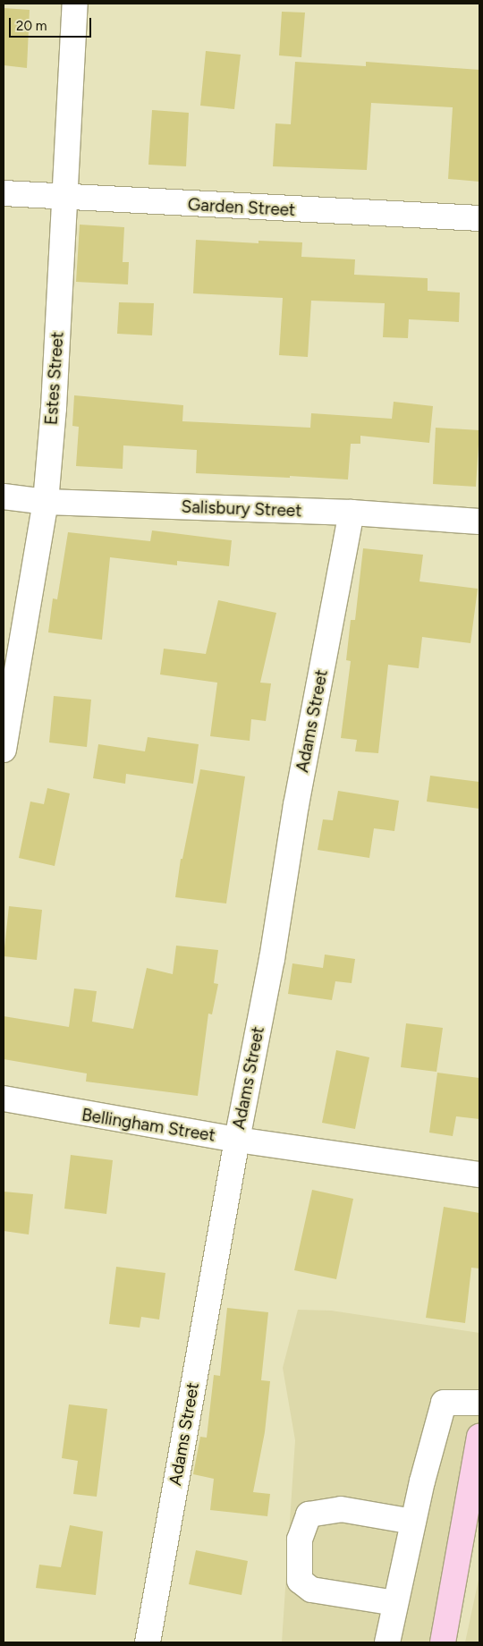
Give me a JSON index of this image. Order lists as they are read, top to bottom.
{
  "streets": {
    "street": [
      "Garden Street",
      "Estes Street",
      "Salisbury Street",
      "Adams Street",
      "Bellingham Street"
    ]
  },
  "crossings": [
    ["Garden Street", "Estes Street"],
    ["Estes Street", "Salisbury Street"],
    ["Salisbury Street", "Adams Street"],
    ["Adams Street", "Bellingham Street"]
  ],
  "scale_bar": "20 m"
}
